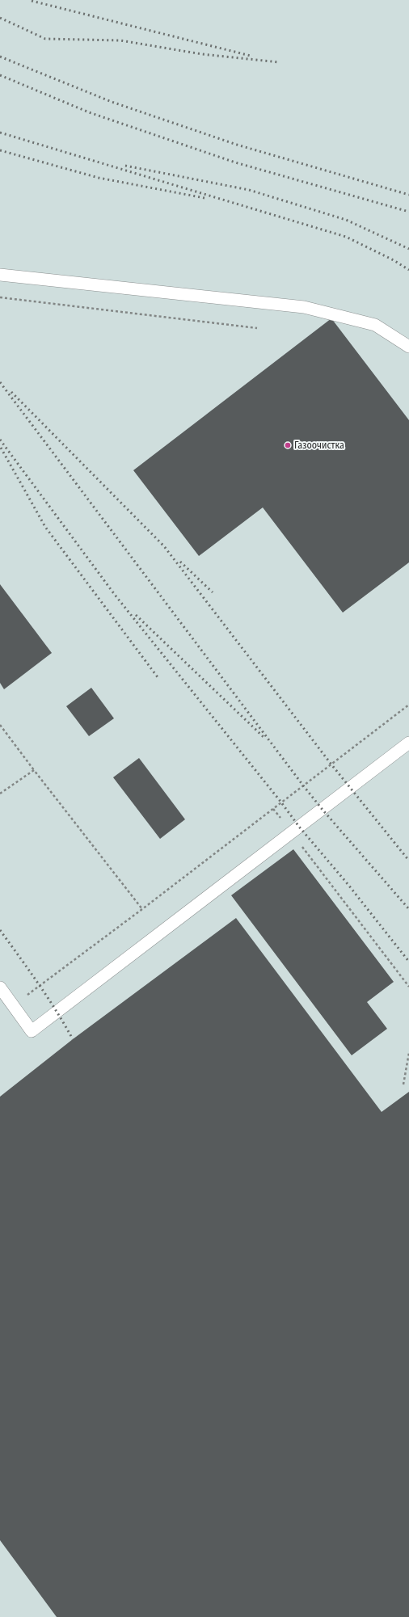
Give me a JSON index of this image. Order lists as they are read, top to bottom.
{
  "places": ["Газоочистка"]
}
